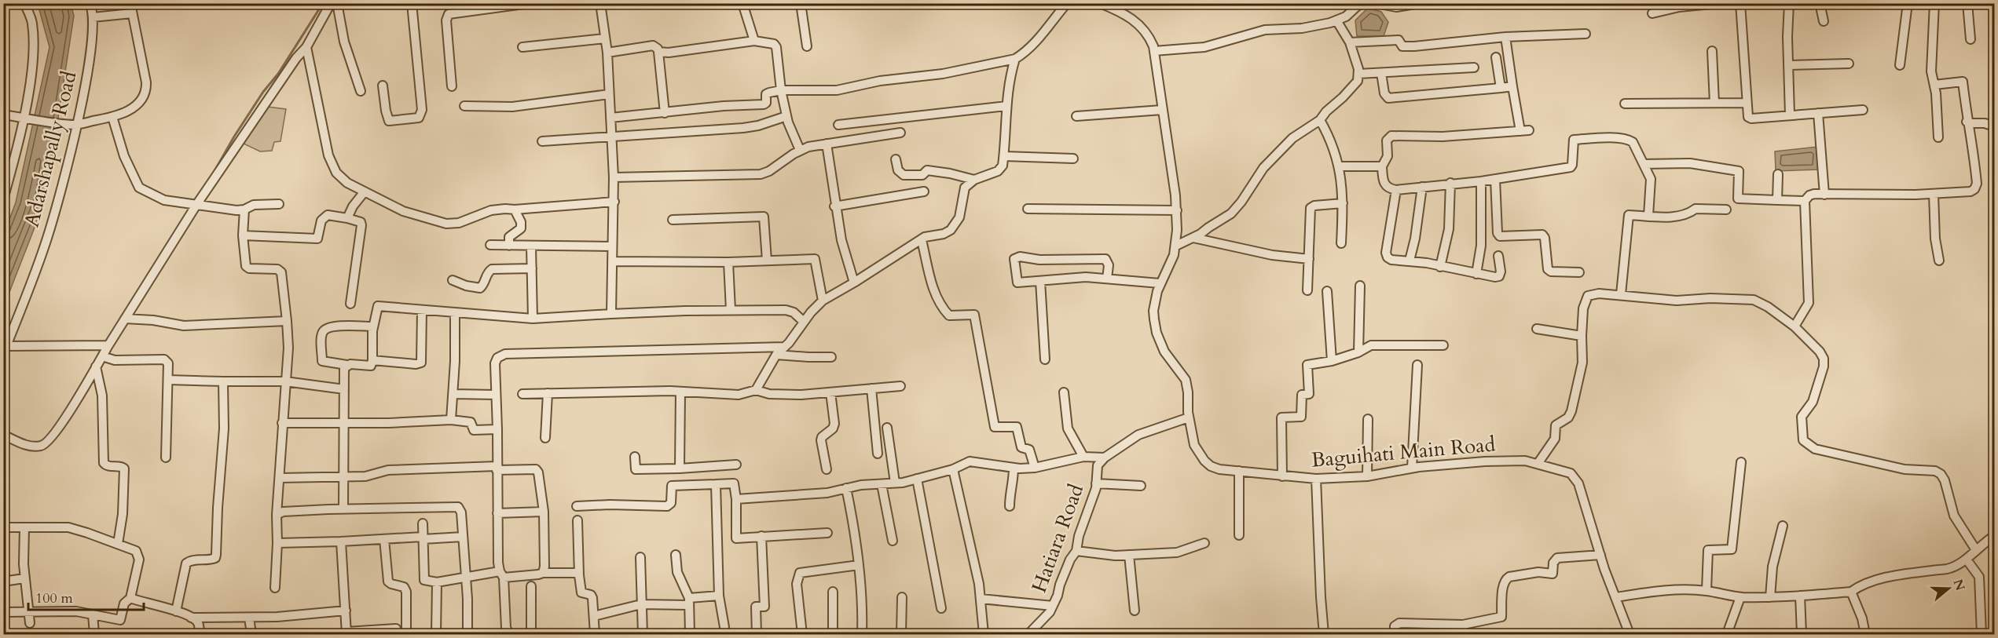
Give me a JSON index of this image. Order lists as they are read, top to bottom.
{
  "streets": {
    "street": ["Adarshapally Road", "Baguihati Main Road", "Hatiara Road"]
  },
  "scale_bar": "100 m",
  "north": "right"
}
